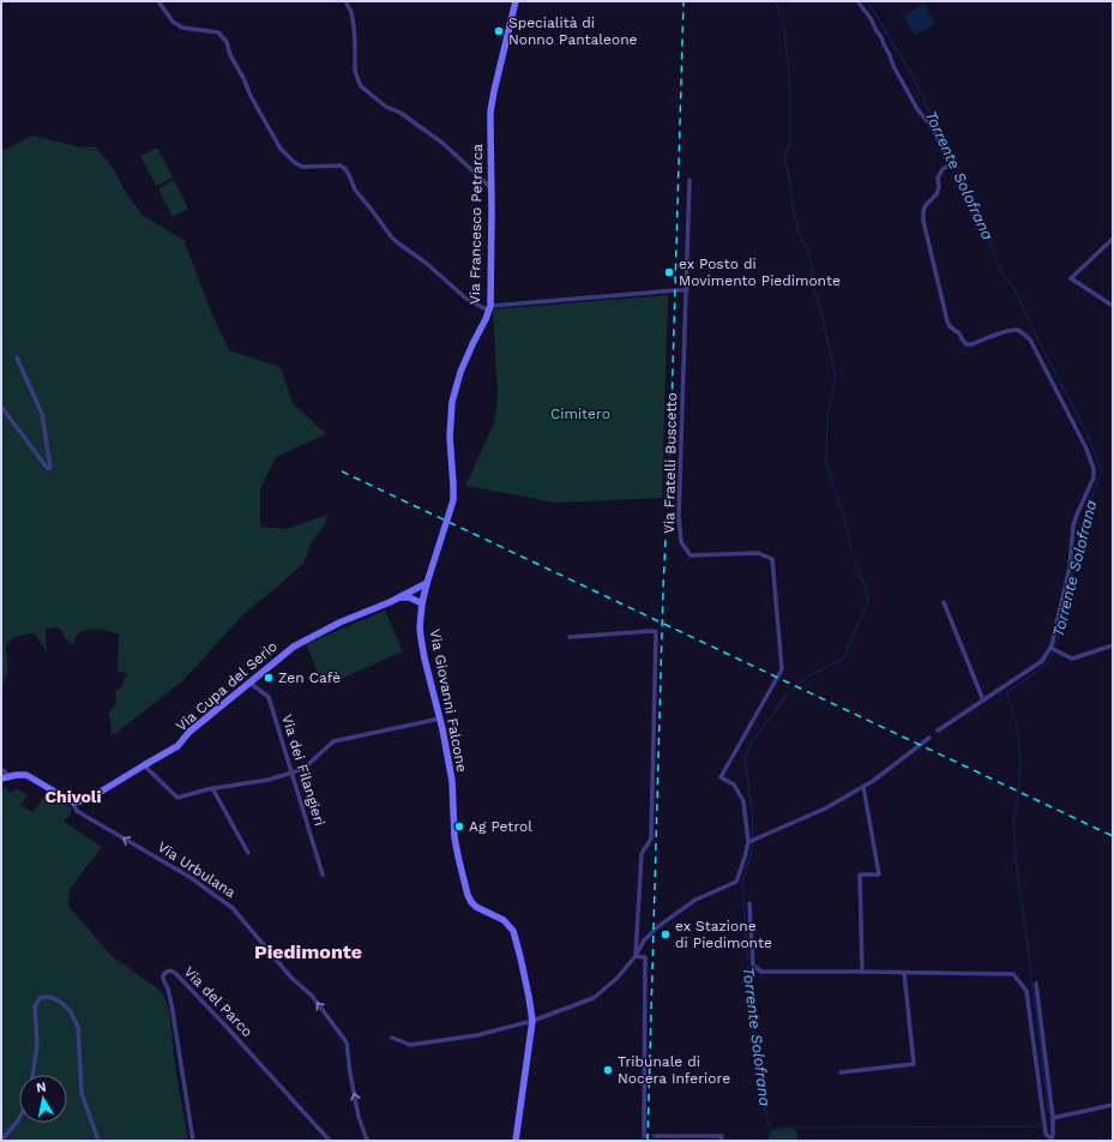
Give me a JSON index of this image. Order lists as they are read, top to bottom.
{
  "streets": {
    "main road": ["Via Francesco Petrarca", "Via Cupa del Serio", "Via Giovanni Falcone"],
    "street": [
      "Via Fratelli Buscetto",
      "Via dei Filangieri",
      "Via Urbulana",
      "Via del Parco"
    ]
  },
  "crossings": [
    ["Via Francesco Petrarca", "Via Cupa del Serio"],
    ["Via Francesco Petrarca", "Via Giovanni Falcone"],
    ["Via Fratelli Buscetto", "Via Giovanni Falcone"],
    ["Via Cupa del Serio", "Via Giovanni Falcone"],
    ["Via Cupa del Serio", "Via dei Filangieri"],
    ["Via Cupa del Serio", "Via Urbulana"]
  ],
  "one_way": ["Via Urbulana"],
  "districts": ["Chivoli", "Piedimonte"],
  "water": ["Torrente Solofrana"],
  "parks": ["Cimitero"],
  "places": [
    "Specialità di Nonno Pantaleone",
    "ex Posto di Movimento Piedimonte",
    "Zen Cafè",
    "Ag Petrol",
    "ex Stazione di Piedimonte",
    "Tribunale di Nocera Inferiore"
  ],
  "north": "top"
}
